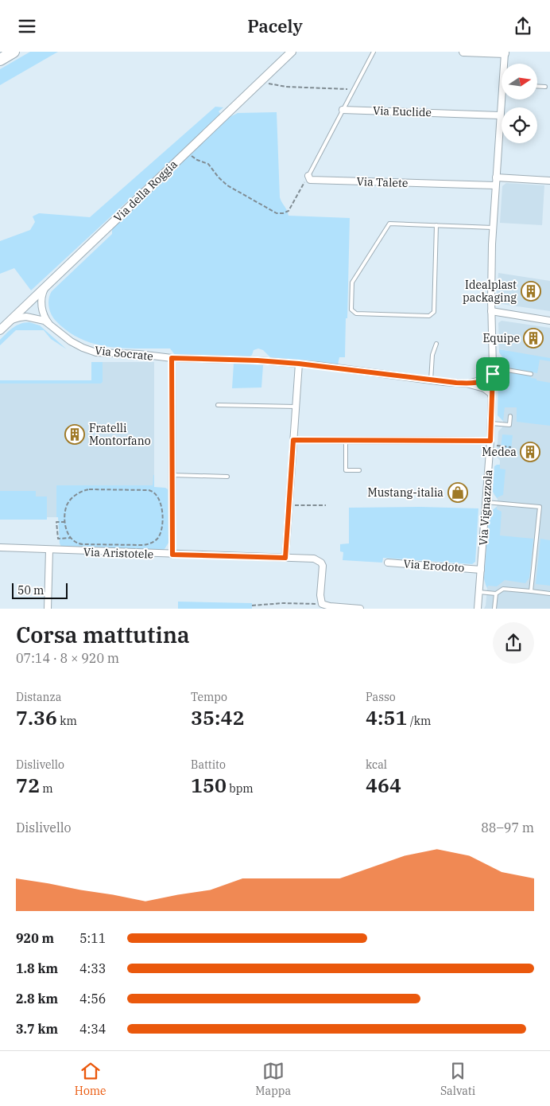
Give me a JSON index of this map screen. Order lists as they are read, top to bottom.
{
  "streets": {
    "street": [
      "Via Euclide",
      "Via Talete",
      "Via della Roggia",
      "Via Socrate",
      "Via Vignazzola",
      "Via Aristotele",
      "Via Erodoto"
    ]
  },
  "crossings": [
    ["Via Euclide", "Via Vignazzola"],
    ["Via Talete", "Via Vignazzola"],
    ["Via della Roggia", "Via Socrate"],
    ["Via Socrate", "Via Vignazzola"],
    ["Via Vignazzola", "Via Erodoto"]
  ],
  "places": {
    "building": [
      "Idealplast packaging",
      "Equipe",
      "Fratelli Montorfano",
      "Medea"
    ],
    "shop": ["Mustang-italia"]
  },
  "scale_bar": "50 m",
  "north": "right",
  "page": {
    "header": "Pacely",
    "scale": "50 m",
    "heading": ["Corsa mattutina", "07:14 · 8 × 920 m"],
    "stats": [
      ["Distanza", "7.36 km"],
      ["Tempo", "35:42"],
      ["Passo", "4:51 /km"],
      ["Dislivello", "72 m"],
      ["Battito", "150 bpm"],
      ["kcal", "464"]
    ],
    "chart": ["Dislivello", "88–97 m"],
    "list": [
      {
        "name": "920 m",
        "note": "5:11"
      },
      {
        "name": "1.8 km",
        "note": "4:33"
      },
      {
        "name": "2.8 km",
        "note": "4:56"
      },
      {
        "name": "3.7 km",
        "note": "4:34"
      }
    ],
    "tabs": ["Home", "Mappa", "Salvati"]
  }
}
